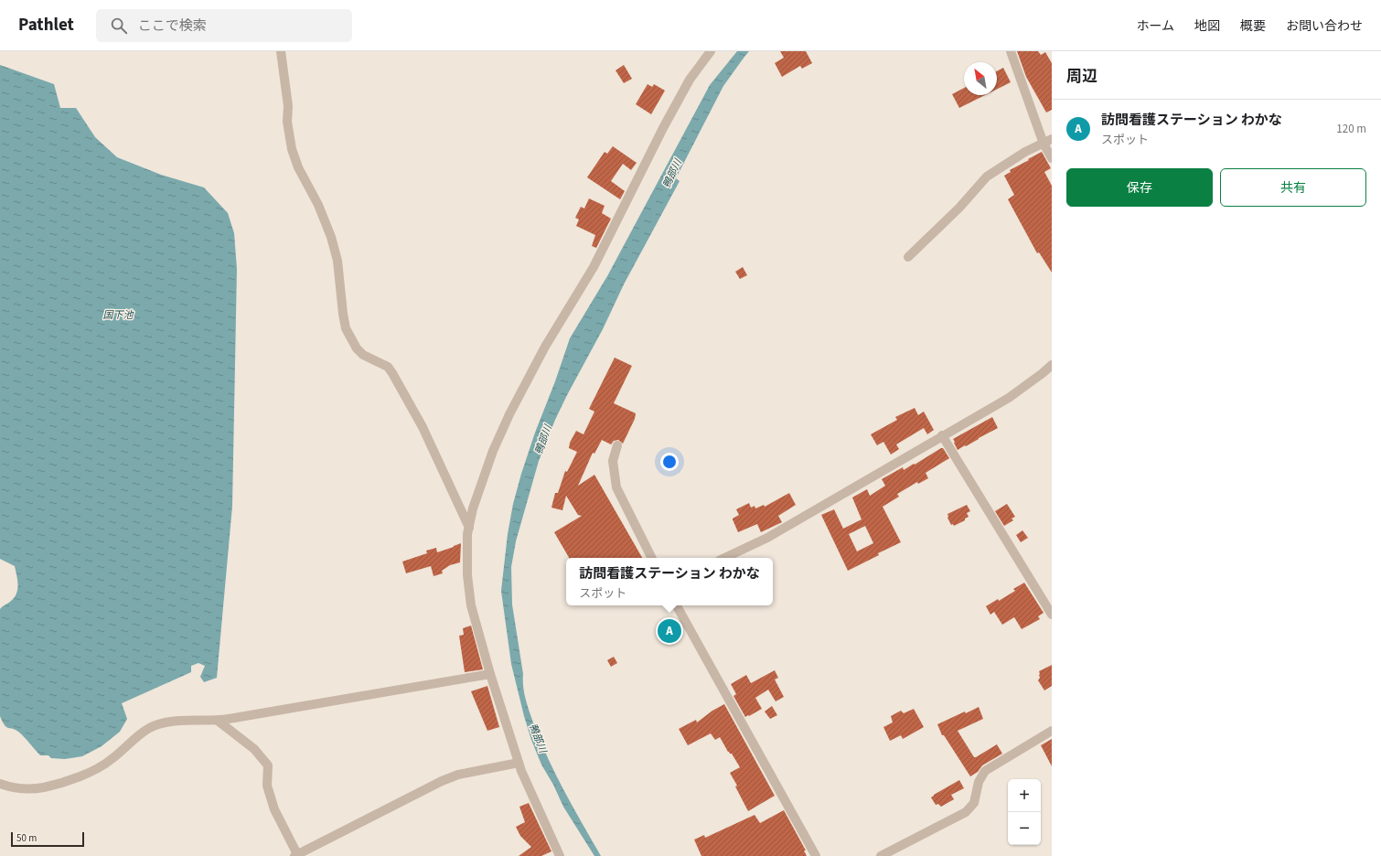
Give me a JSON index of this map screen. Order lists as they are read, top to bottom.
{
  "water": ["鴨部川", "国下池"],
  "scale_bar": "50 m",
  "north": "top left",
  "page": {
    "header": "Pathlet",
    "search": "ここで検索",
    "nav": [
      "ホーム",
      "地図",
      "概要",
      "お問い合わせ"
    ],
    "heading": "周辺",
    "list": [
      {
        "mark": "A",
        "name": "訪問看護ステーション わかな",
        "note": "スポット",
        "value": "120 m"
      }
    ],
    "buttons": ["保存", "共有"],
    "popup": ["訪問看護ステーション わかな", "スポット"],
    "pins": "A",
    "map_buttons": ["+", "−"],
    "scale": "50 m"
  }
}
